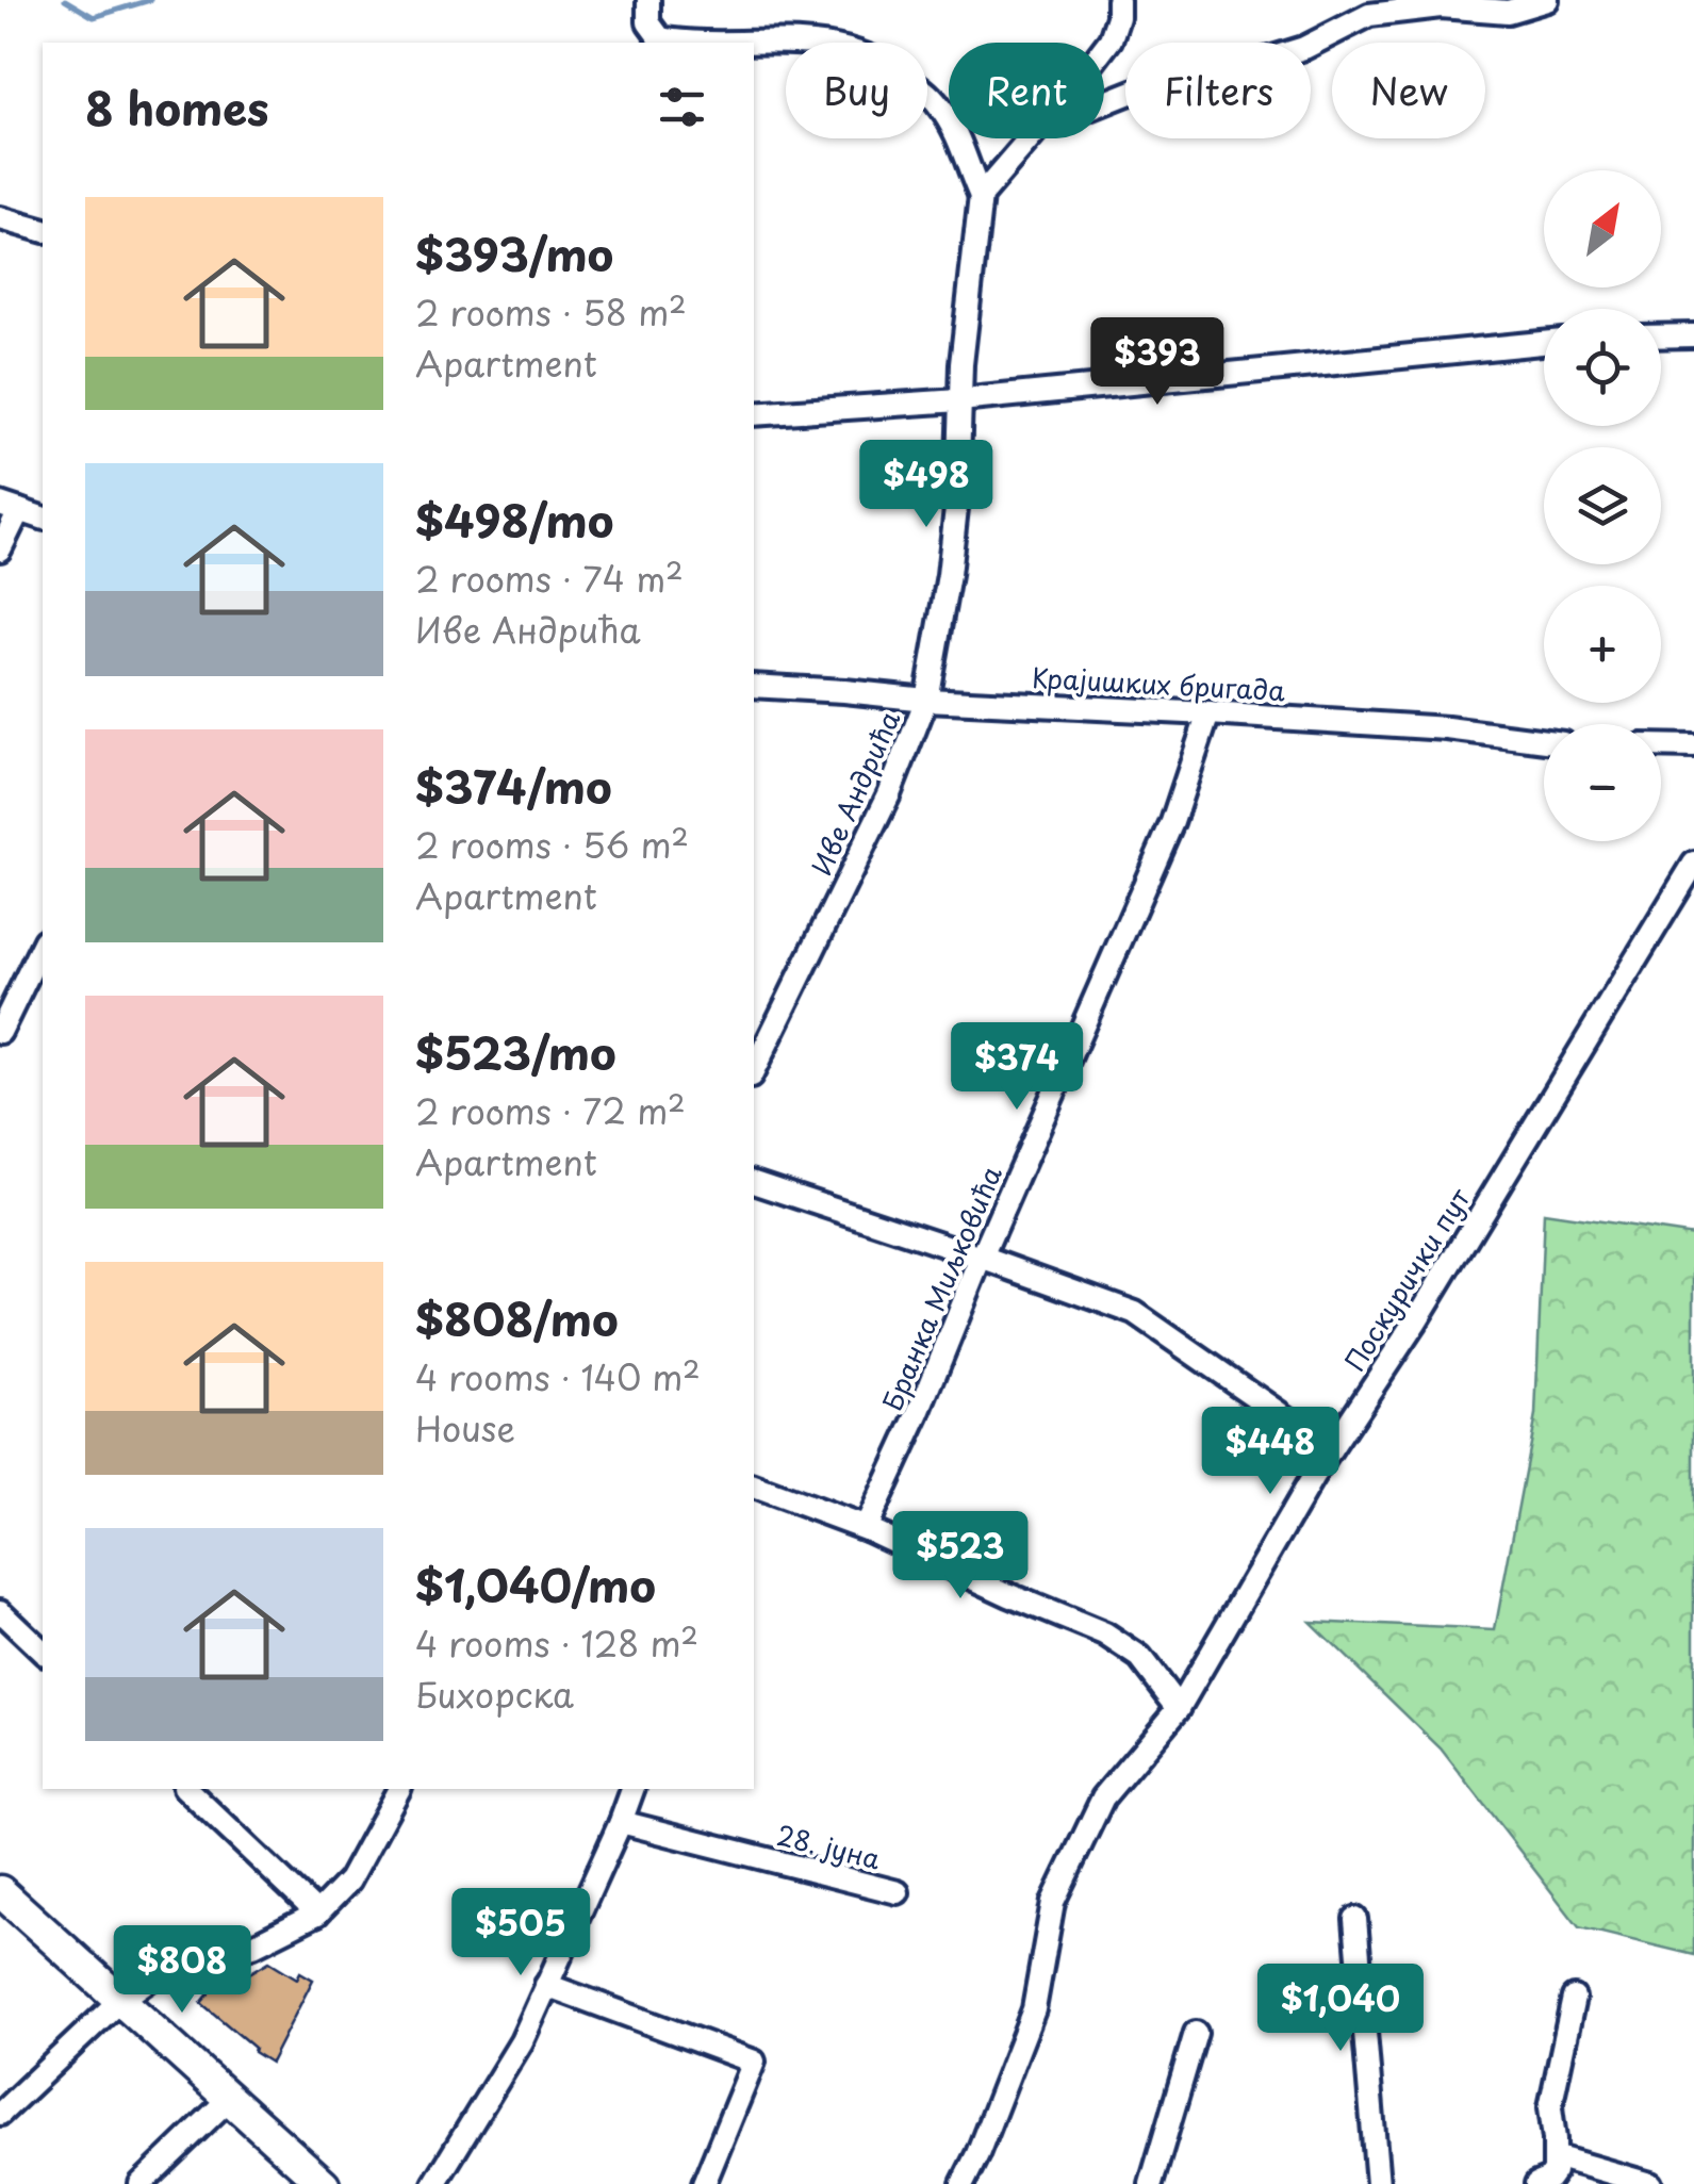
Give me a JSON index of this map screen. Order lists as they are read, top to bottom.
{
  "streets": {
    "street": [
      "Крајишких бригада",
      "Иве Андрића",
      "Поскурички пут",
      "Бранка Миљковића",
      "28. јуна"
    ]
  },
  "crossings": [
    ["Крајишких бригада", "Иве Андрића"],
    ["Крајишких бригада", "Бранка Миљковића"]
  ],
  "north": "top right",
  "page": {
    "chip": [
      "Buy",
      "Rent",
      "Filters",
      "New"
    ],
    "heading": "8 homes",
    "map_buttons": ["+", "−"],
    "list": [
      {
        "name": "$393/mo",
        "note": "2 rooms · 58 m² · Apartment"
      },
      {
        "name": "$498/mo",
        "note": "2 rooms · 74 m² · Иве Андрића"
      },
      {
        "name": "$374/mo",
        "note": "2 rooms · 56 m² · Apartment"
      },
      {
        "name": "$523/mo",
        "note": "2 rooms · 72 m² · Apartment"
      },
      {
        "name": "$808/mo",
        "note": "4 rooms · 140 m² · House"
      },
      {
        "name": "$1,040/mo",
        "note": "4 rooms · 128 m² · Бихорска"
      }
    ],
    "price": [
      "$393",
      "$498",
      "$374",
      "$448",
      "$523",
      "$505",
      "$808",
      "$1,040"
    ]
  }
}
